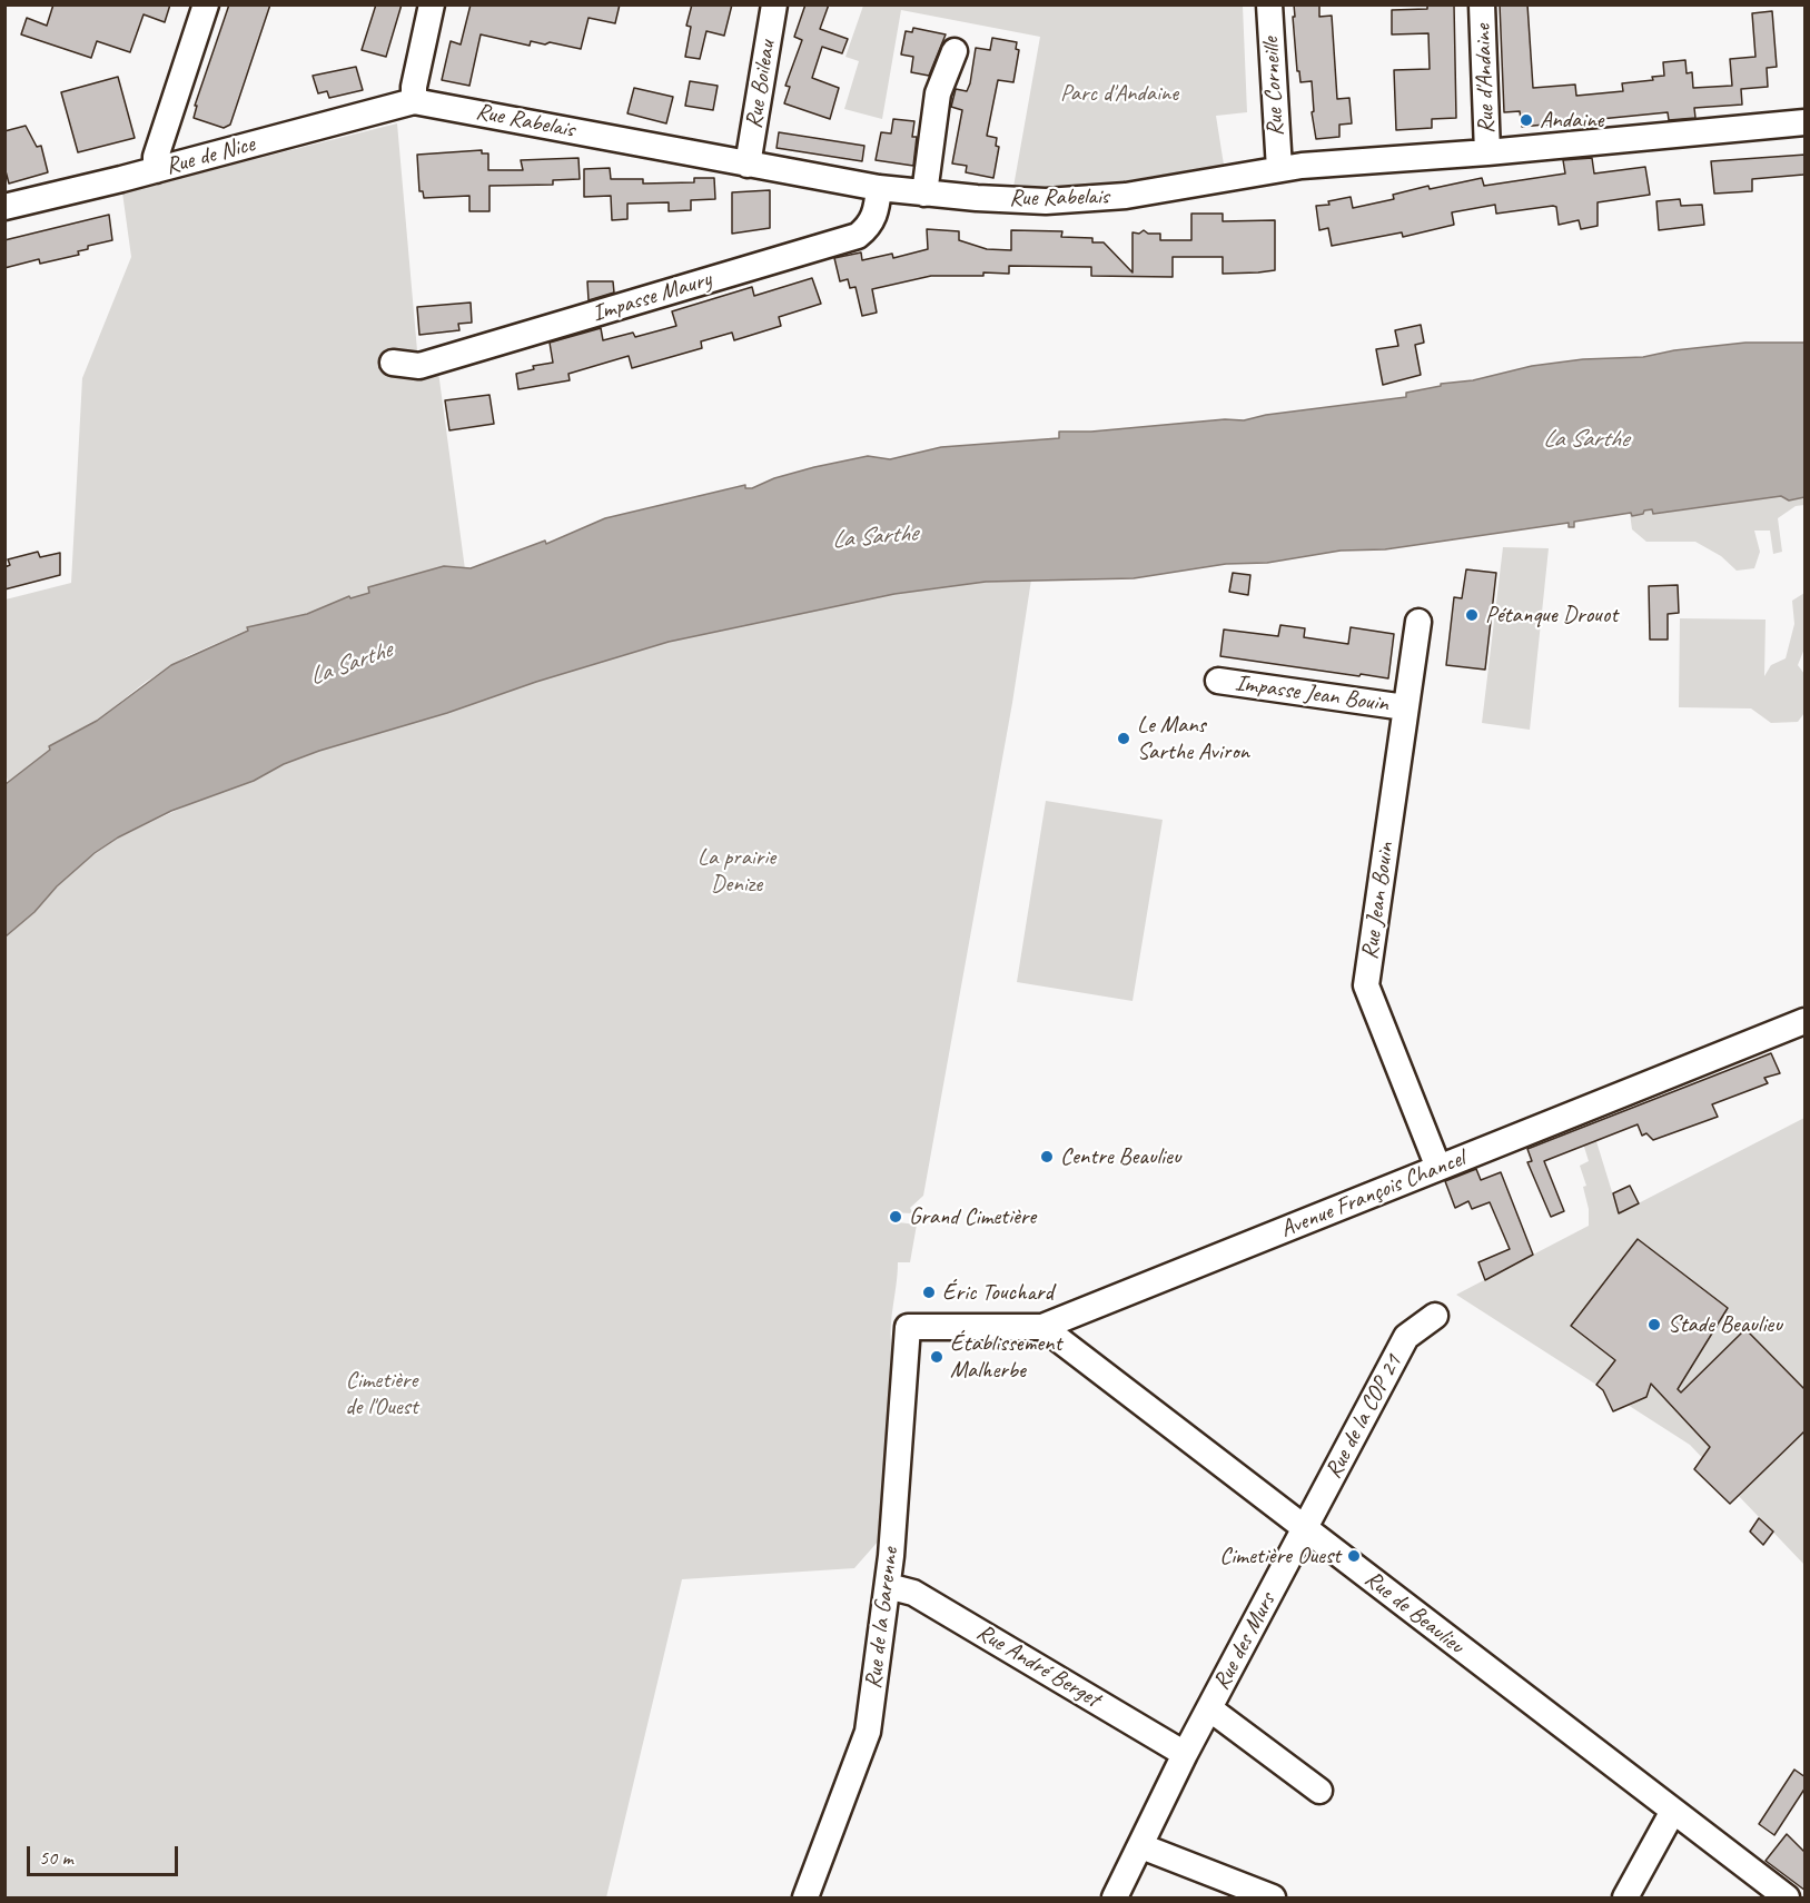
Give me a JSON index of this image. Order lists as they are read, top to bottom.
{
  "streets": {
    "street": [
      "Rue d'Andaine",
      "Rue Boileau",
      "Rue Corneille",
      "Rue Rabelais",
      "Rue de Nice",
      "Impasse Maury",
      "Impasse Jean Bouin",
      "Rue Jean Bouin",
      "Avenue François Chancel",
      "Rue de la COP 21",
      "Rue de Beaulieu",
      "Rue de la Garenne",
      "Rue des Murs",
      "Rue André Berget"
    ]
  },
  "crossings": [
    ["Rue d'Andaine", "Rue Rabelais"],
    ["Rue Boileau", "Rue Rabelais"],
    ["Rue Corneille", "Rue Rabelais"],
    ["Rue Rabelais", "Rue de Nice"],
    ["Rue Rabelais", "Impasse Maury"],
    ["Impasse Jean Bouin", "Rue Jean Bouin"],
    ["Rue Jean Bouin", "Avenue François Chancel"],
    ["Avenue François Chancel", "Rue de Beaulieu"],
    ["Avenue François Chancel", "Rue de la Garenne"],
    ["Rue de la COP 21", "Rue de Beaulieu"],
    ["Rue de la COP 21", "Rue des Murs"],
    ["Rue de Beaulieu", "Rue des Murs"],
    ["Rue de la Garenne", "Rue André Berget"],
    ["Rue des Murs", "Rue André Berget"]
  ],
  "water": ["La Sarthe"],
  "parks": ["Parc d'Andaine", "La prairie Denize", "Cimetière de l'Ouest"],
  "places": [
    "Andaine",
    "Pétanque Drouot",
    "Le Mans Sarthe Aviron",
    "Centre Beaulieu",
    "Grand Cimetière",
    "Éric Touchard",
    "Stade Beaulieu",
    "Établissement Malherbe",
    "Cimetière Ouest"
  ],
  "scale_bar": "50 m"
}
